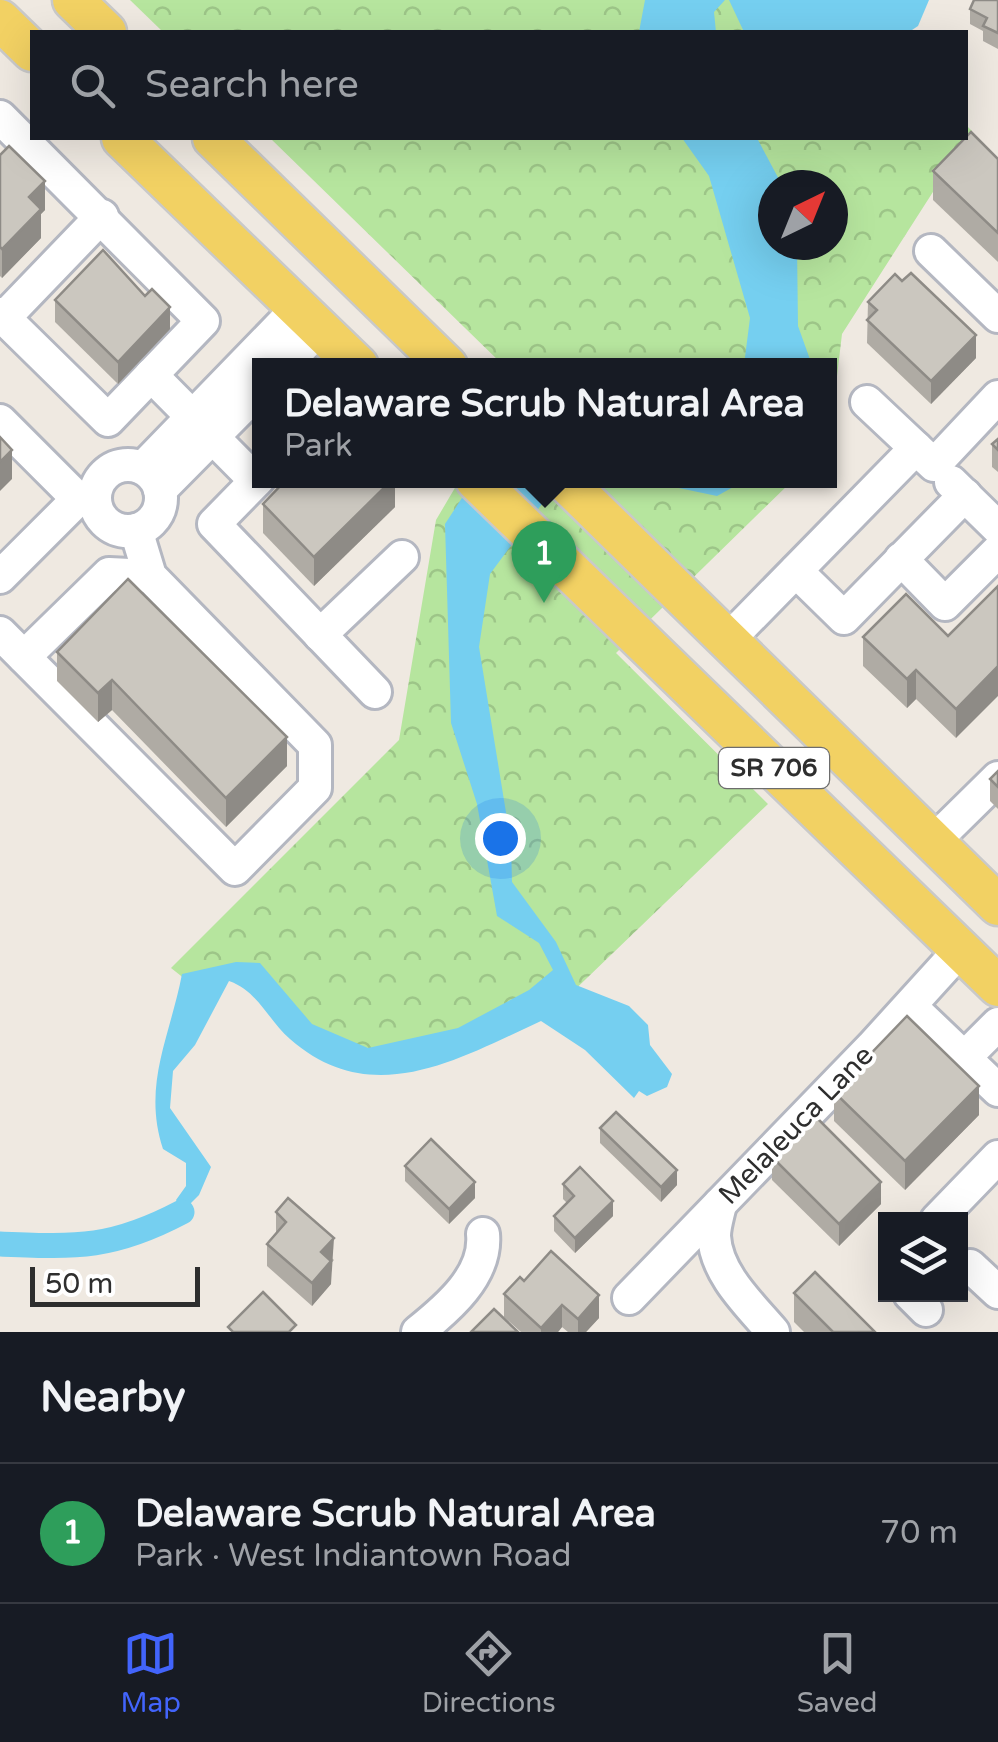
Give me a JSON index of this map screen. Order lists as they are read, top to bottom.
{
  "streets": {
    "main road": ["SR 706"],
    "street": ["Melaleuca Lane"]
  },
  "crossings": [
    ["SR 706", "Melaleuca Lane"]
  ],
  "scale_bar": "50 m",
  "north": "top right",
  "page": {
    "search": "Search here",
    "popup": ["Delaware Scrub Natural Area", "Park"],
    "pins": "1",
    "scale": "50 m",
    "heading": "Nearby",
    "list": [
      {
        "mark": "1",
        "name": "Delaware Scrub Natural Area",
        "note": "Park · West Indiantown Road",
        "value": "70 m"
      }
    ],
    "nav": ["Map", "Directions", "Saved"]
  }
}
